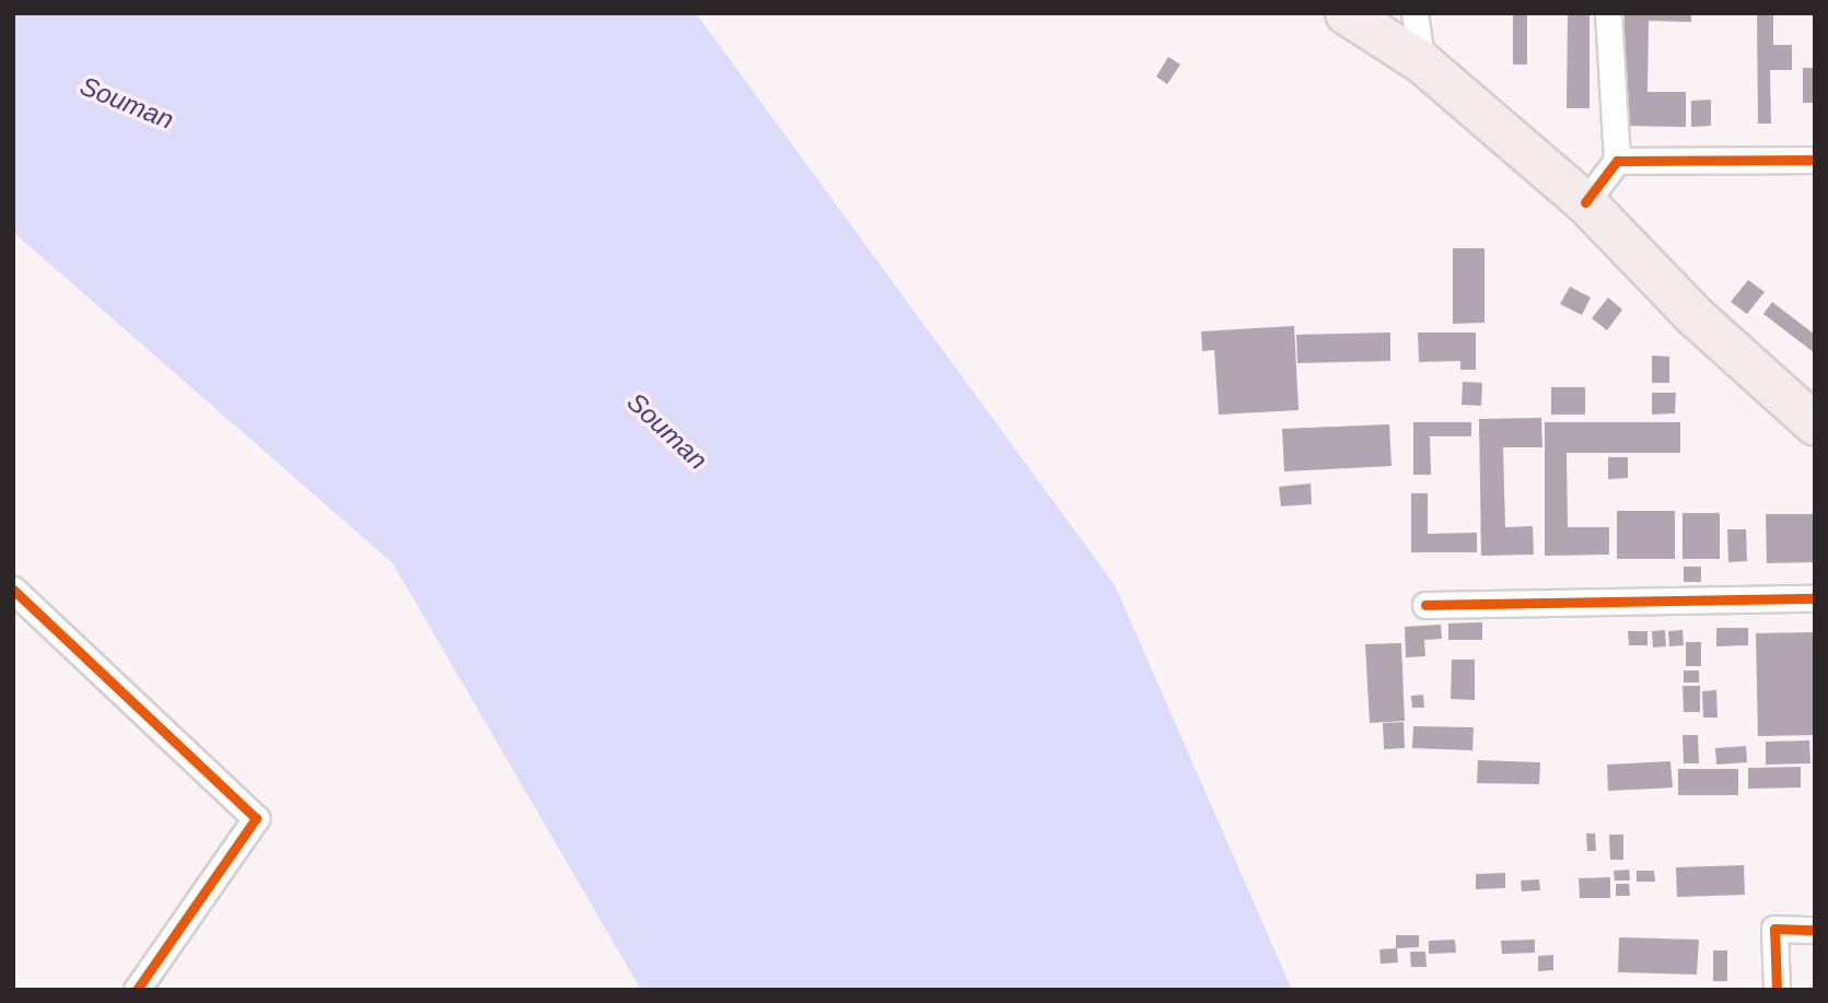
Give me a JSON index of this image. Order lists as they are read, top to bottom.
{
  "water": ["Souman"]
}
